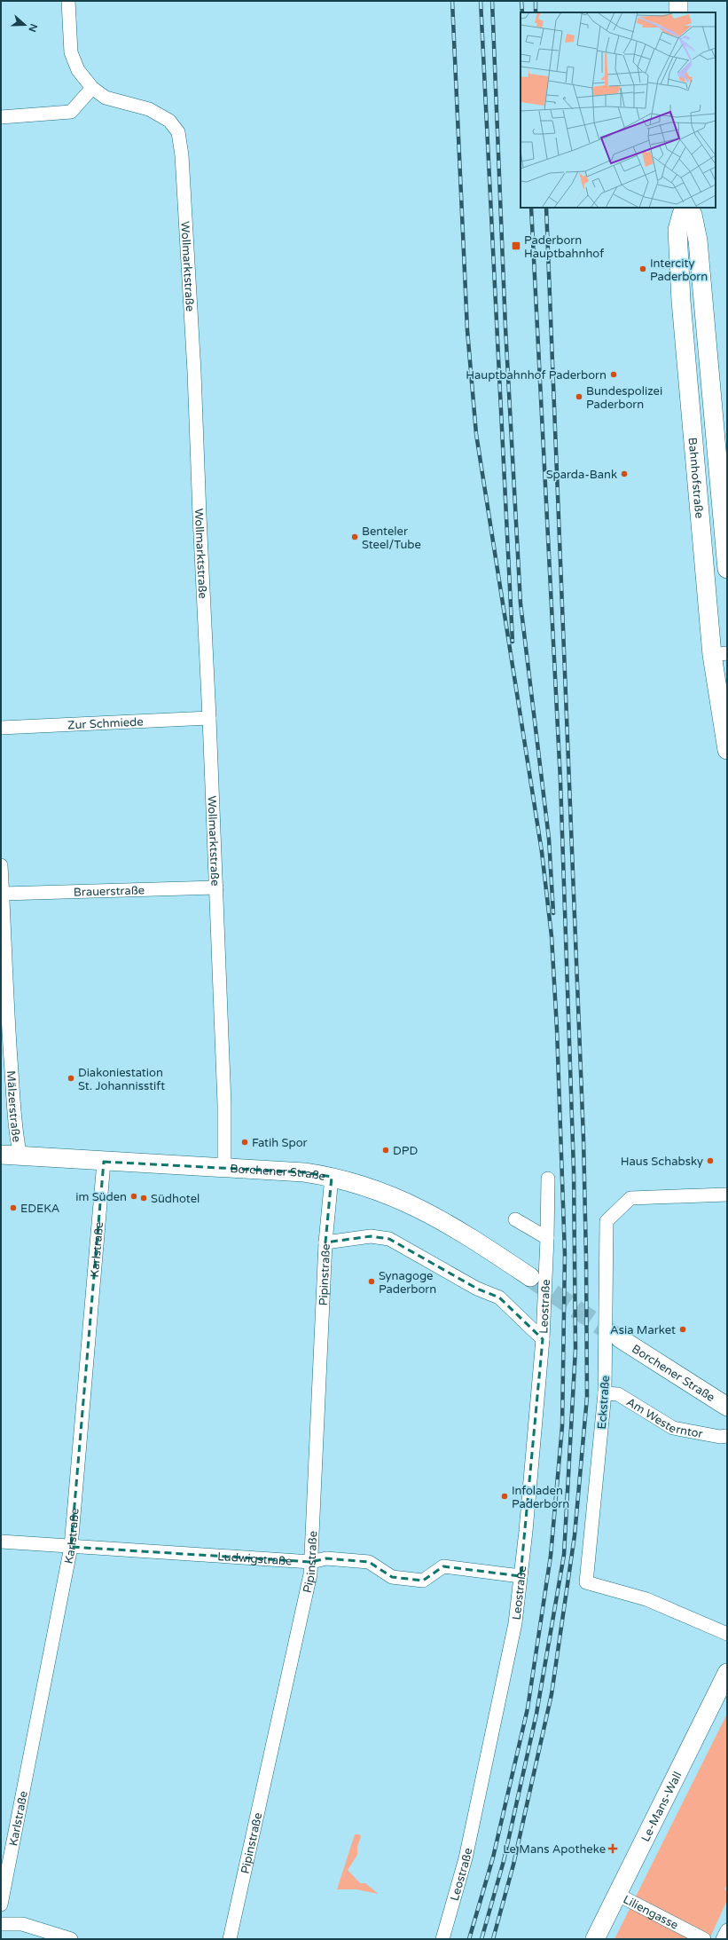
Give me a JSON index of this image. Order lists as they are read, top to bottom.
{
  "streets": {
    "main road": ["Bahnhofstraße", "Borchener Straße", "Le-Mans-Wall"],
    "street": [
      "Wollmarktstraße",
      "Zur Schmiede",
      "Brauerstraße",
      "Mälzerstraße",
      "Karlstraße",
      "Pipinstraße",
      "Leostraße",
      "Eckstraße",
      "Am Westerntor",
      "Ludwigstraße",
      "Liliengasse"
    ]
  },
  "crossings": [
    ["Wollmarktstraße", "Zur Schmiede"],
    ["Wollmarktstraße", "Brauerstraße"],
    ["Wollmarktstraße", "Borchener Straße"],
    ["Brauerstraße", "Mälzerstraße"],
    ["Mälzerstraße", "Borchener Straße"],
    ["Borchener Straße", "Karlstraße"],
    ["Borchener Straße", "Pipinstraße"],
    ["Karlstraße", "Ludwigstraße"],
    ["Pipinstraße", "Ludwigstraße"],
    ["Leostraße", "Ludwigstraße"],
    ["Eckstraße", "Am Westerntor"],
    ["Le-Mans-Wall", "Liliengasse"]
  ],
  "places": {
    "transit": ["Paderborn Hauptbahnhof"],
    "other": [
      "Intercity Paderborn",
      "Hauptbahnhof Paderborn",
      "Bundespolizei Paderborn",
      "Sparda-Bank",
      "Benteler Steel/Tube",
      "Diakoniestation St. Johannisstift",
      "Fatih Spor",
      "DPD",
      "Haus Schabsky",
      "im Süden",
      "Südhotel",
      "EDEKA",
      "Synagoge Paderborn",
      "Asia Market",
      "Infoladen Paderborn"
    ],
    "health": ["Le Mans Apotheke"]
  },
  "north": "right"
}
